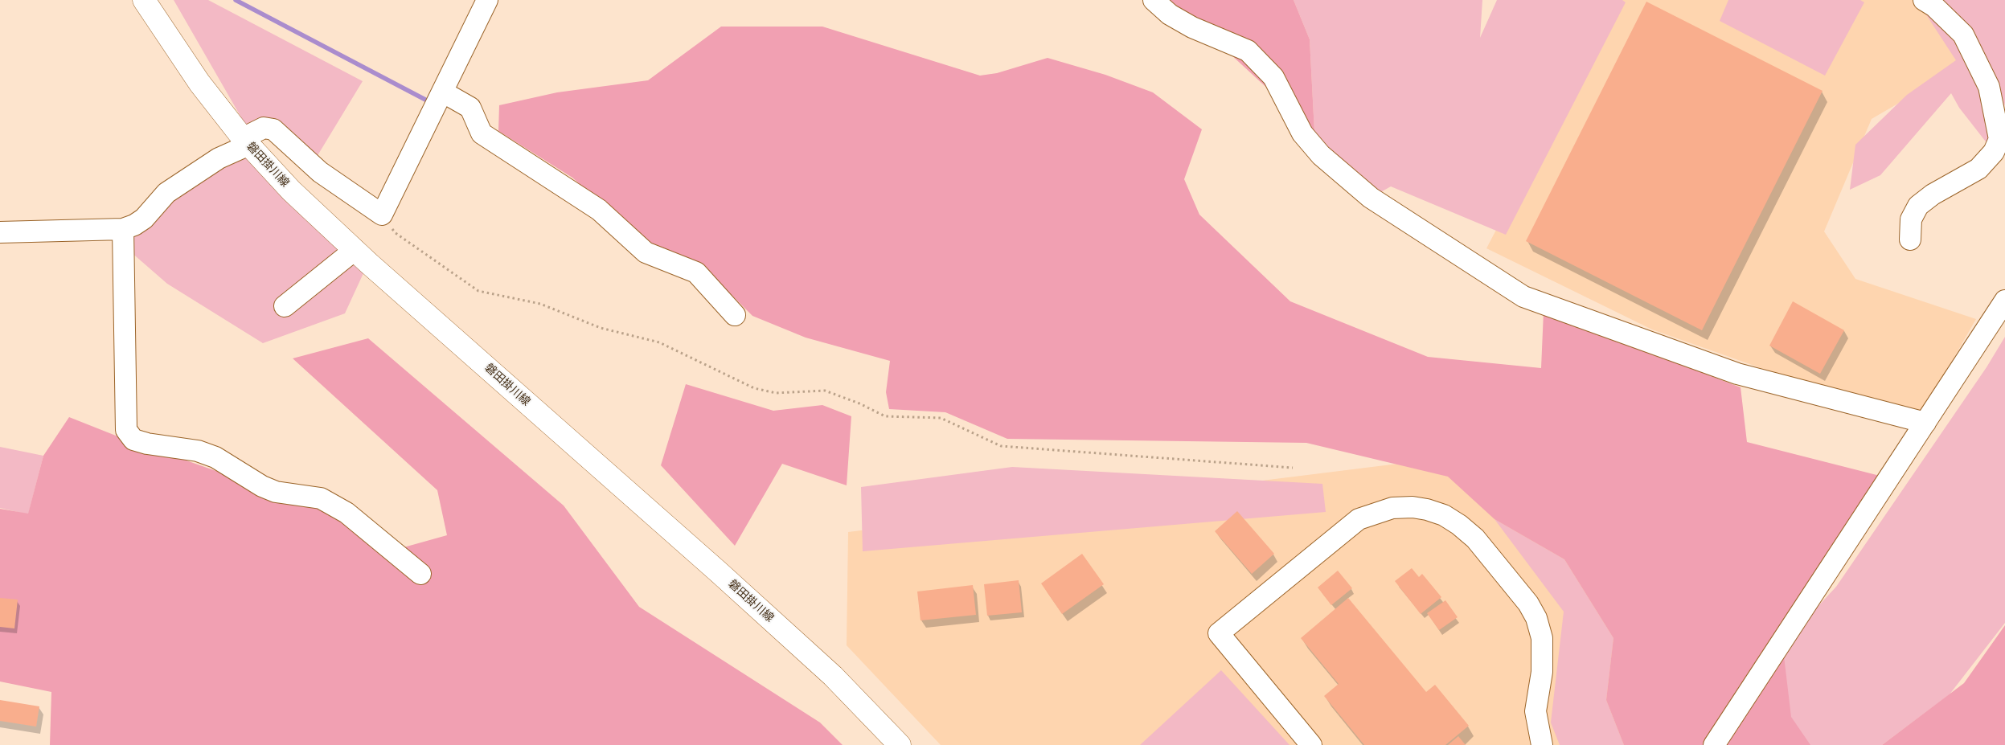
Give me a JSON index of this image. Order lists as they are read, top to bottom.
{
  "streets": {
    "main road": ["磐田掛川線"]
  }
}
